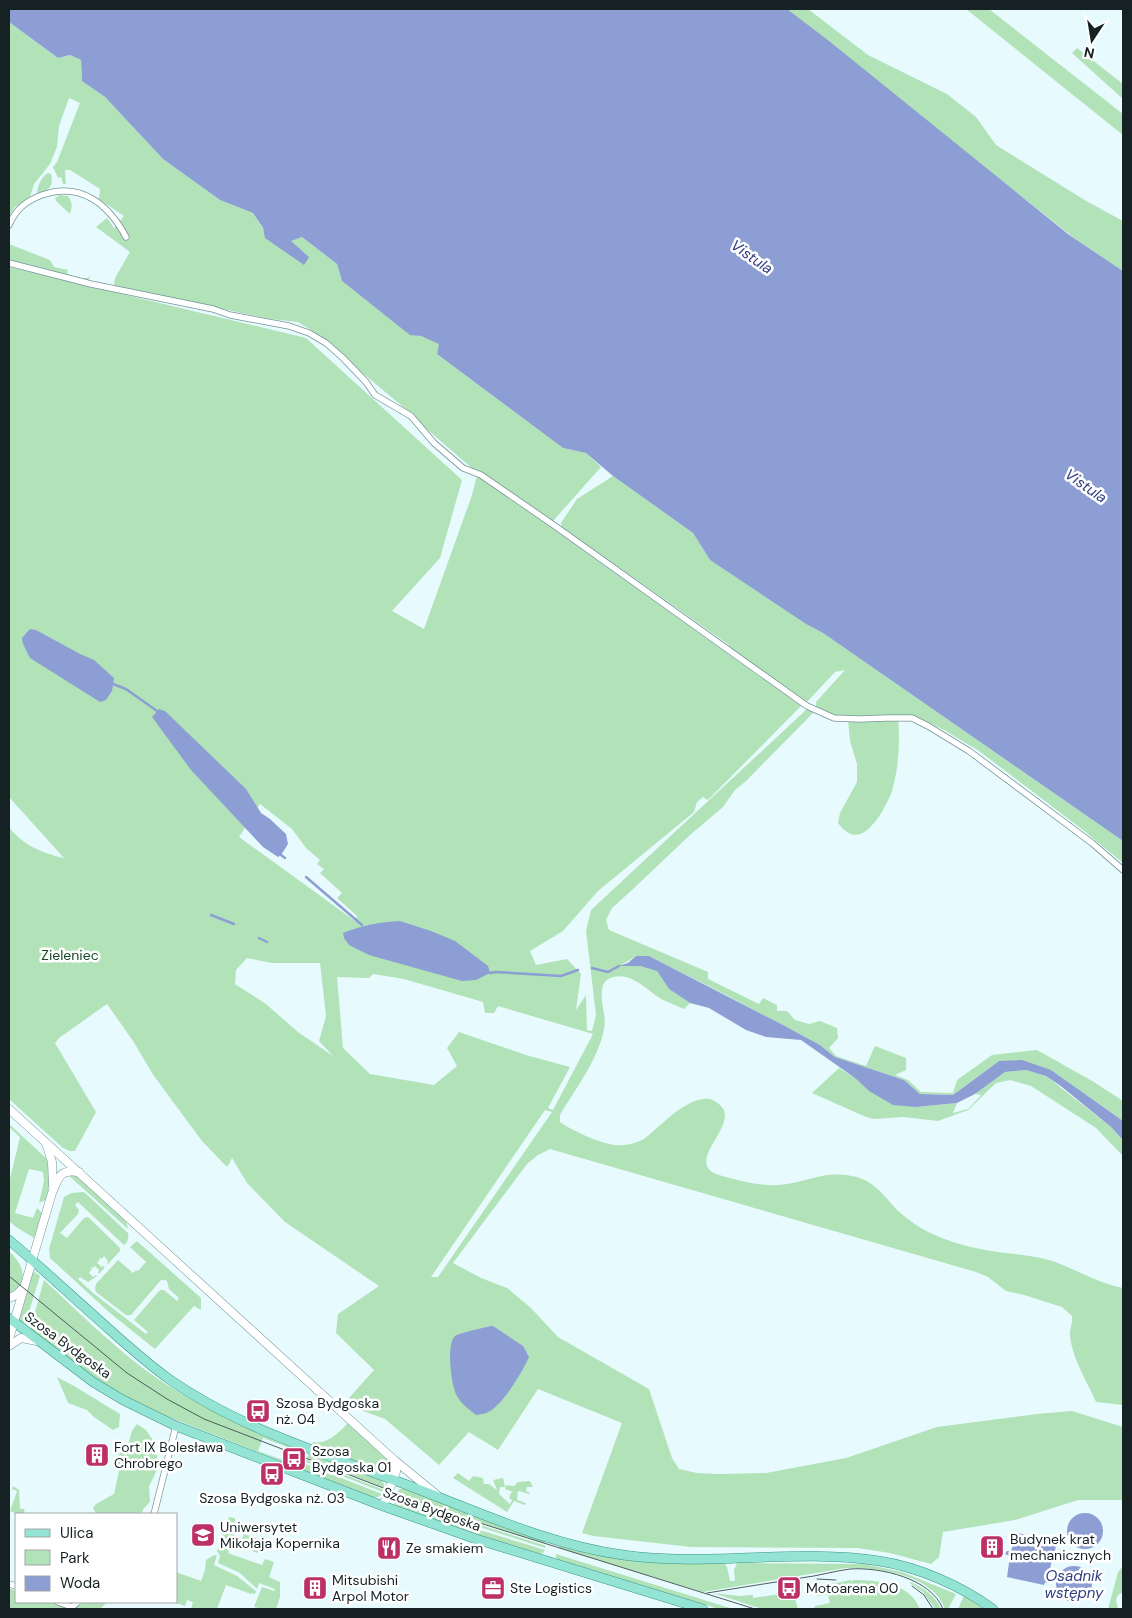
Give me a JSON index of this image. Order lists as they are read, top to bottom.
{
  "streets": {
    "main road": ["Szosa Bydgoska"]
  },
  "water": ["Vistula", "Osadnik wstępny"],
  "parks": ["Zieleniec"],
  "places": {
    "bus stop": [
      "Szosa Bydgoska nż. 04",
      "Szosa Bydgoska 01",
      "Szosa Bydgoska nż. 03",
      "Motoarena 00"
    ],
    "building": ["Fort IX Bolesława Chrobrego", "Budynek krat mechanicznych", "Mitsubishi Arpol Motor"],
    "school or university": ["Uniwersytet Mikołaja Kopernika"],
    "restaurant": ["Ze smakiem"],
    "office": ["Ste Logistics"]
  },
  "legend": ["Ulica", "Park", "Woda"],
  "north": "bottom"
}
